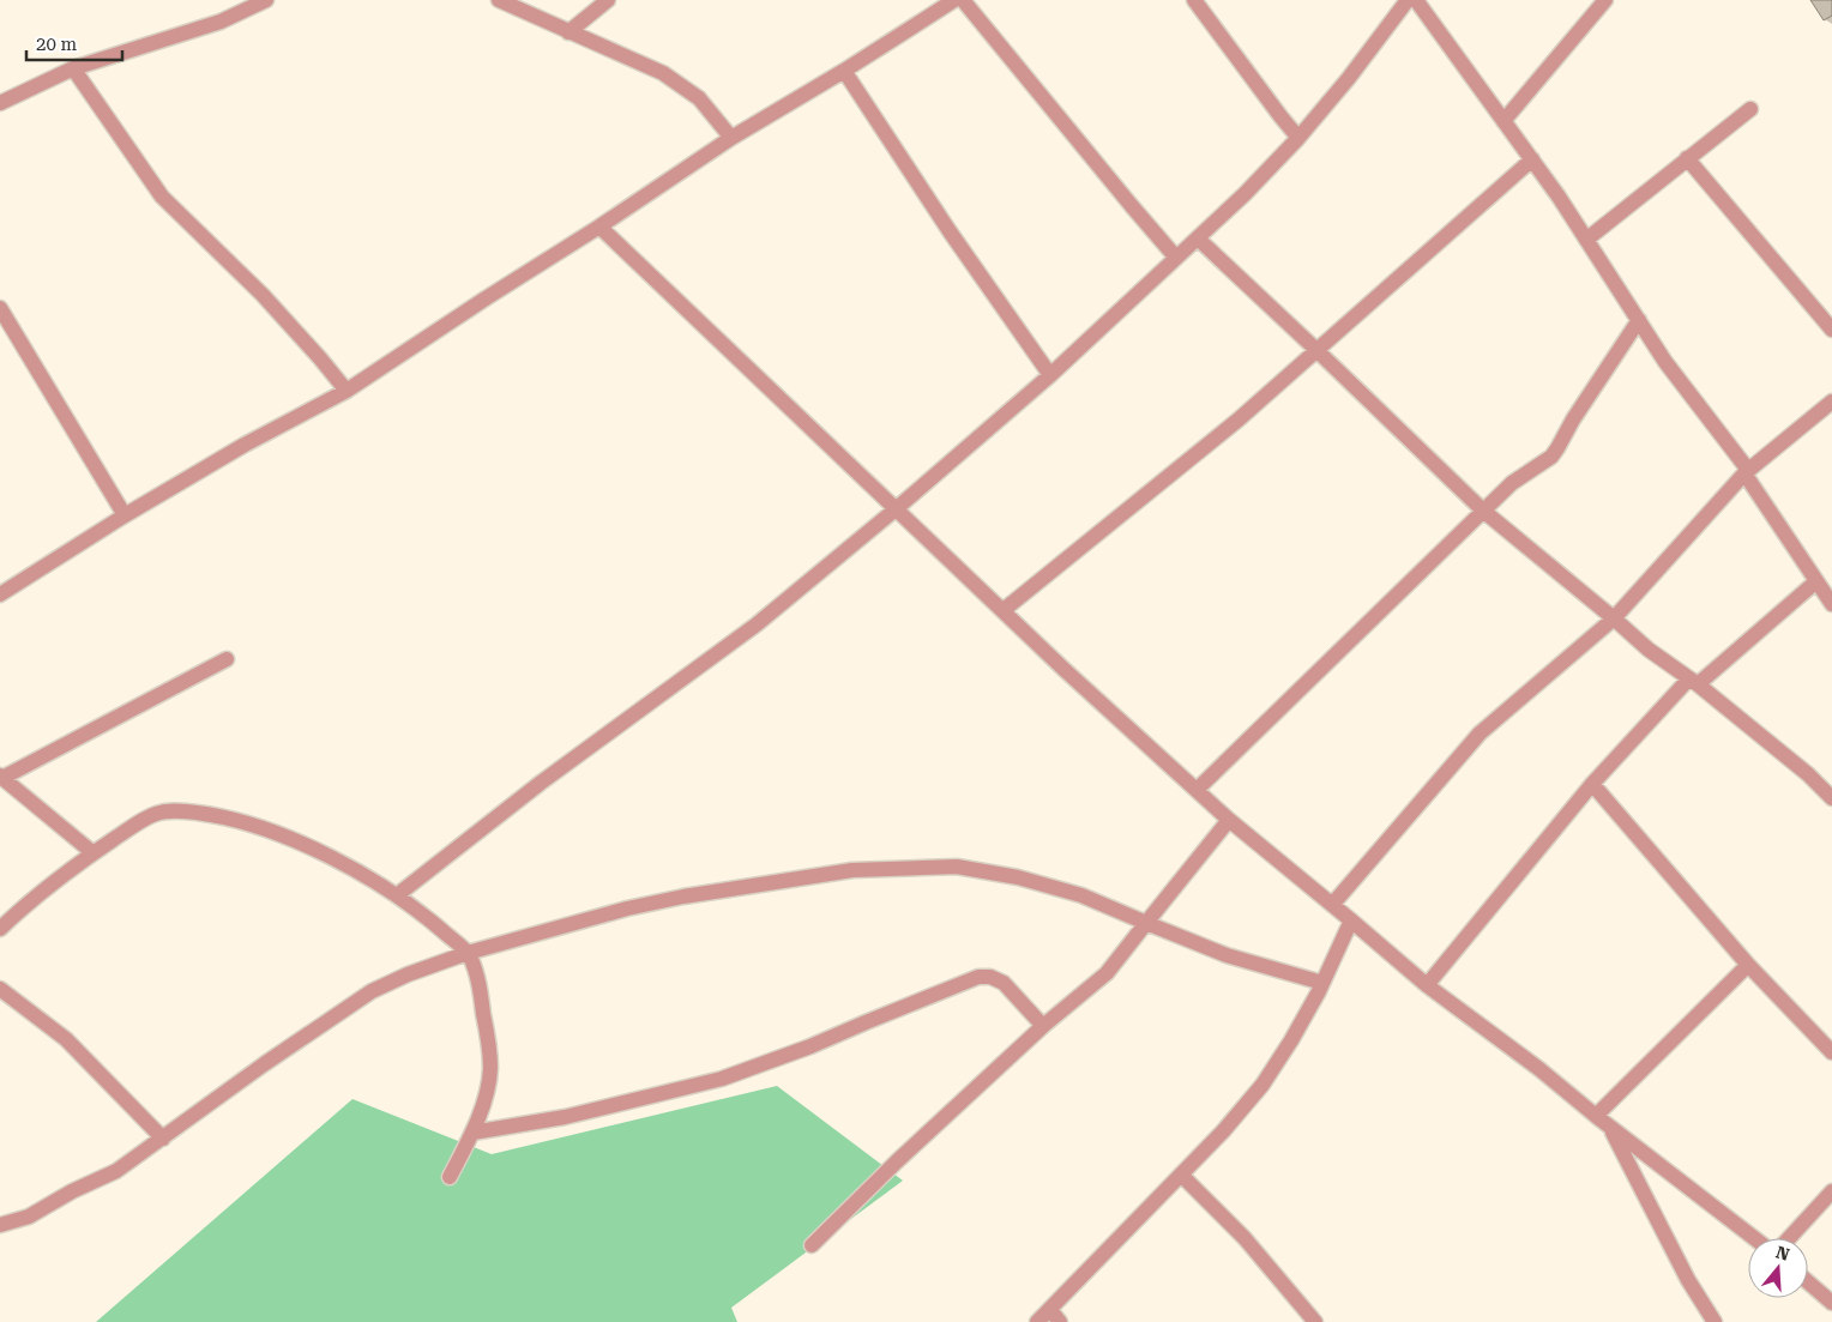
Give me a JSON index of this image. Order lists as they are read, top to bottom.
{
  "scale_bar": "20 m",
  "north": "top"
}
